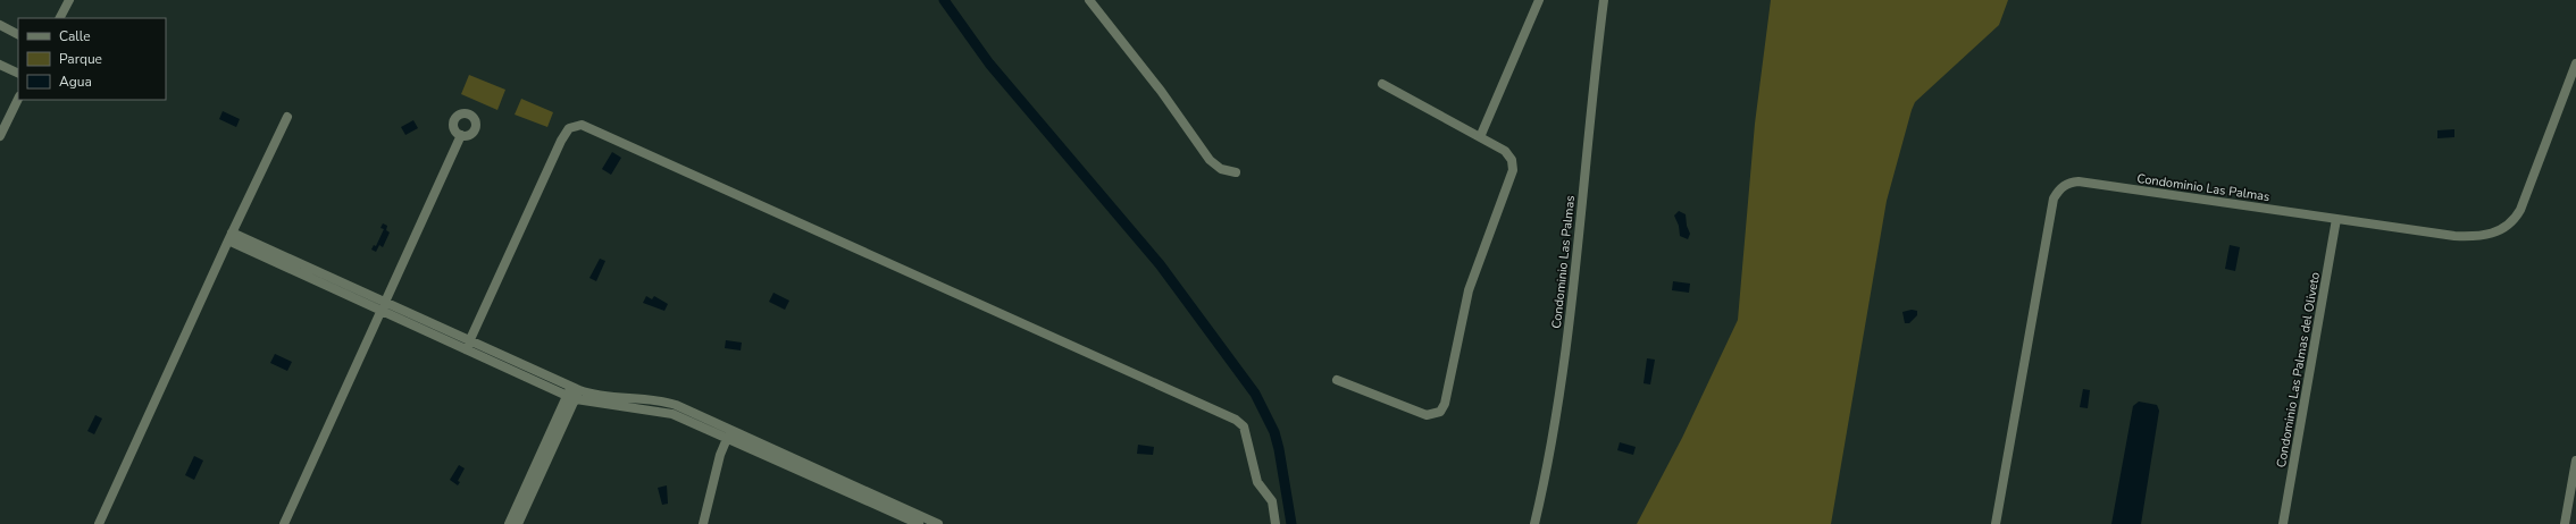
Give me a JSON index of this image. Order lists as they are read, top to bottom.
{
  "streets": {
    "street": ["Condominio Las Palmas", "Condominio Las Palmas del Oliveto"]
  },
  "crossings": [
    ["Condominio Las Palmas", "Condominio Las Palmas del Oliveto"]
  ],
  "legend": ["Calle", "Parque", "Agua"]
}
